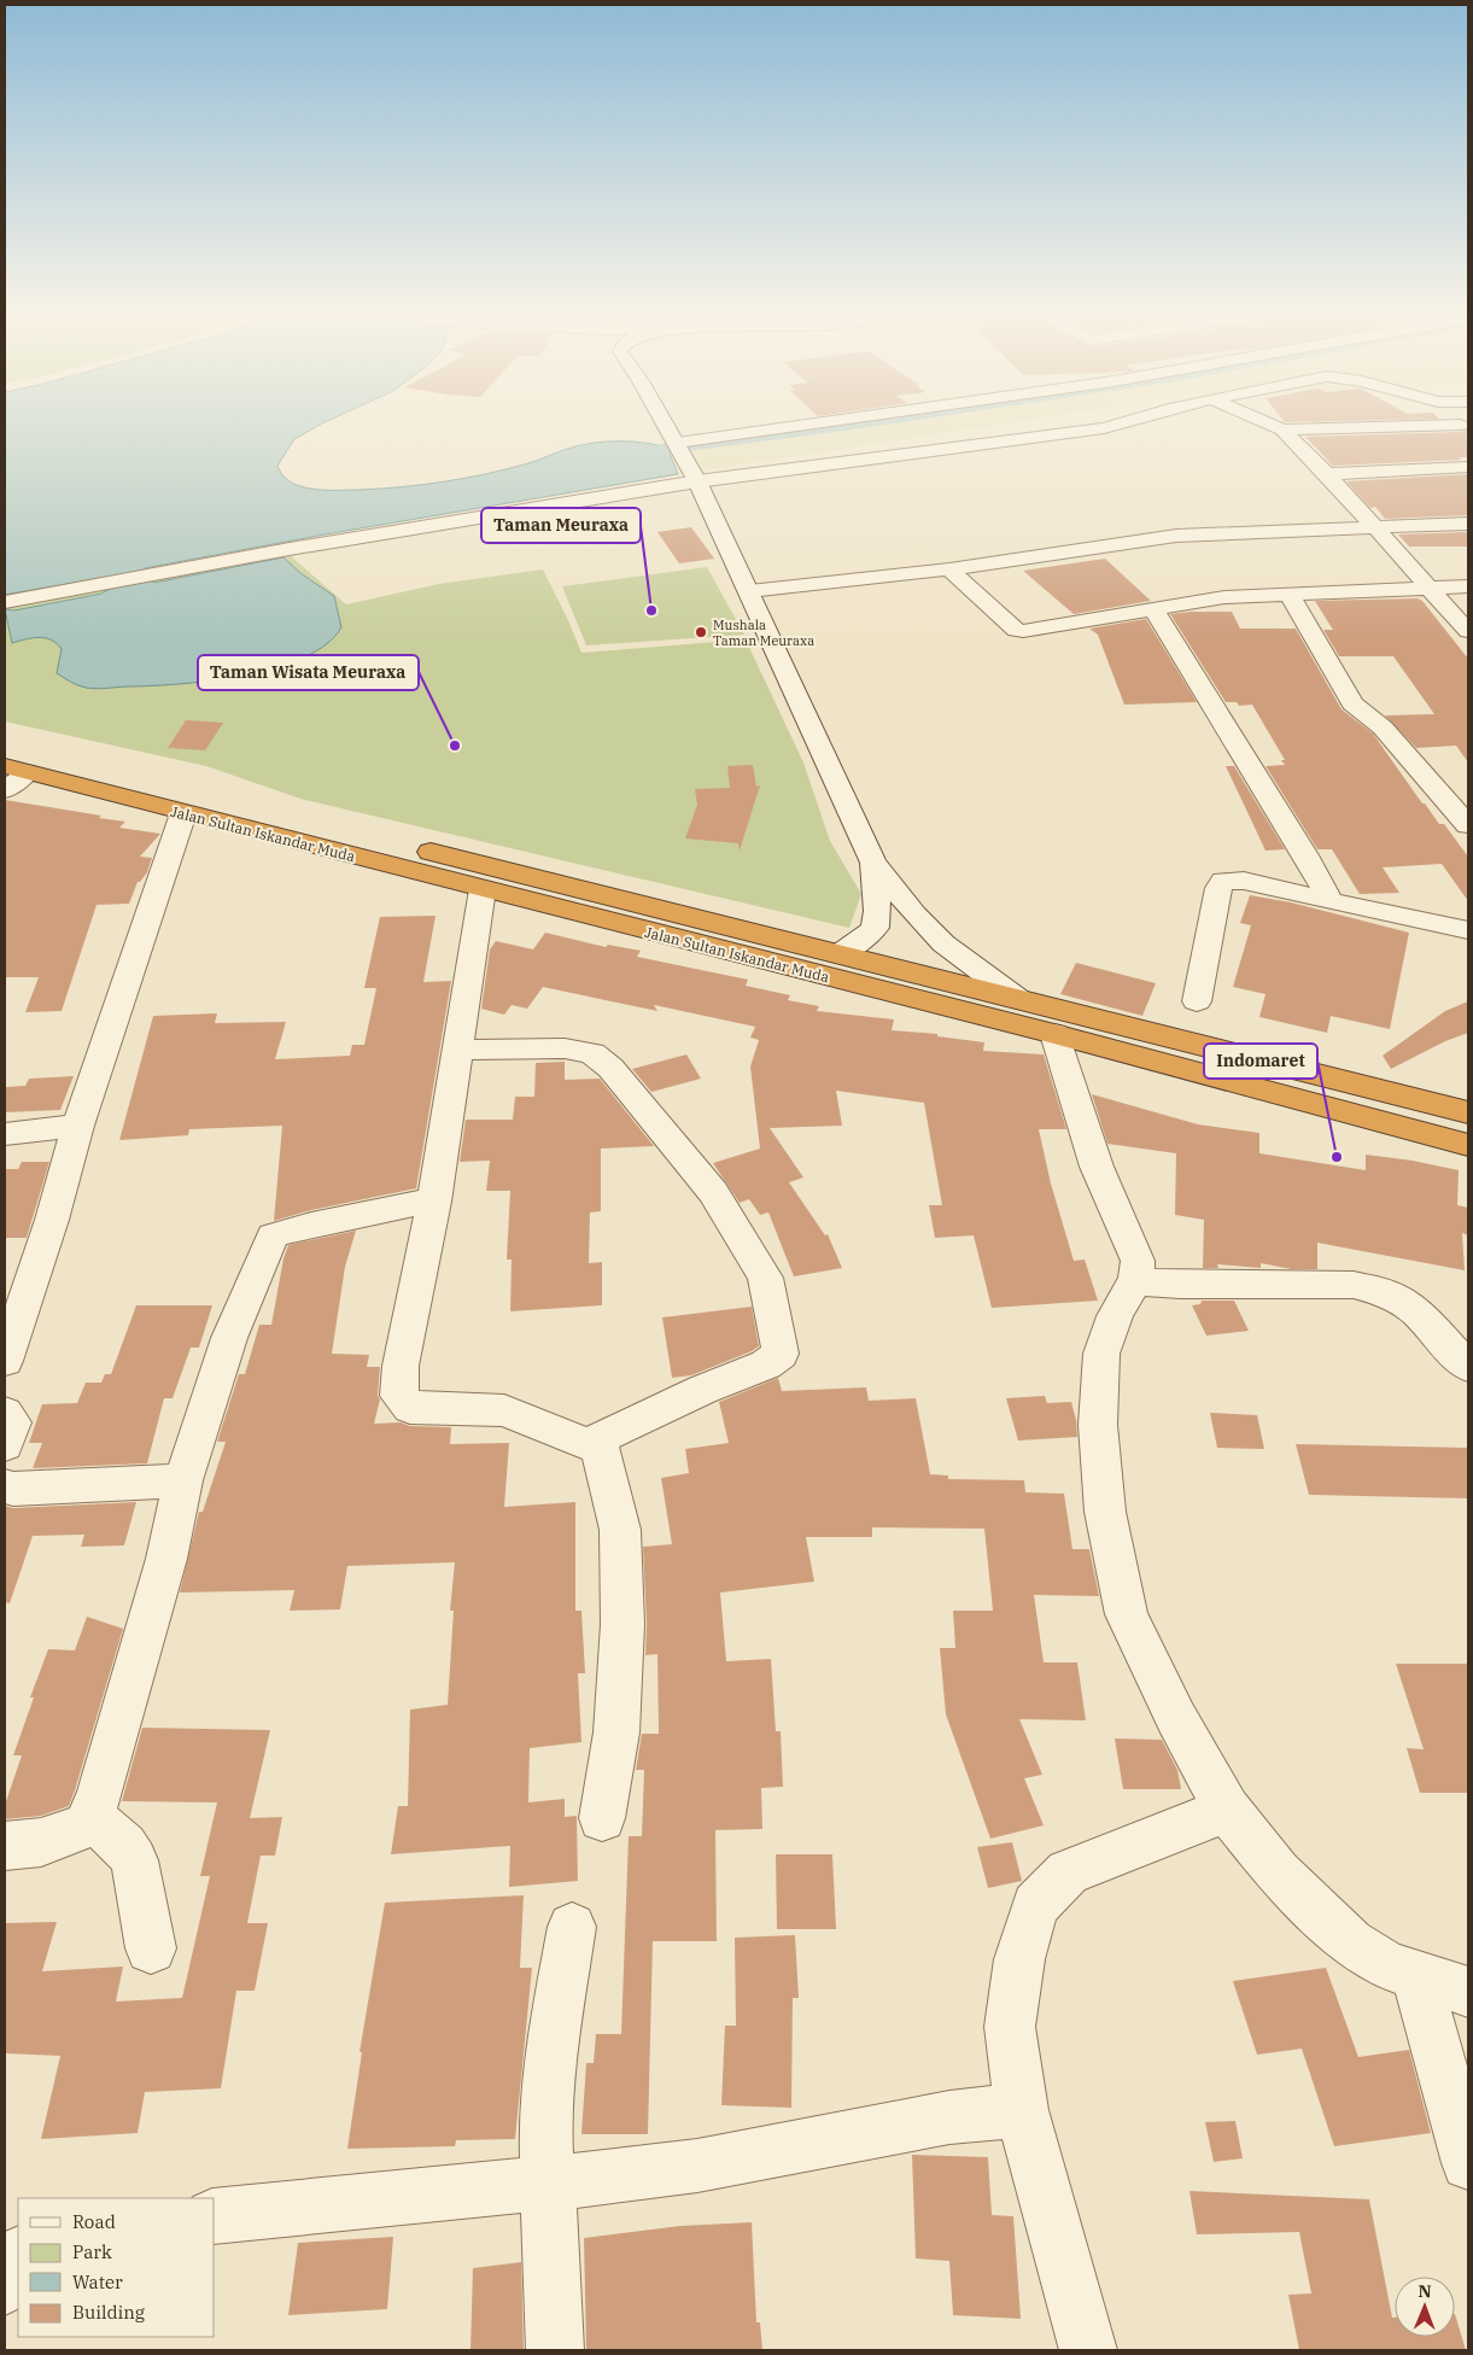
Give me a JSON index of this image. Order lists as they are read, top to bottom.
{
  "streets": {
    "highway": ["Jalan Sultan Iskandar Muda"]
  },
  "places": [
    "Taman Meuraxa",
    "Mushala Taman Meuraxa",
    "Taman Wisata Meuraxa",
    "Indomaret"
  ],
  "legend": [
    "Road",
    "Park",
    "Water",
    "Building"
  ],
  "north": "top"
}
